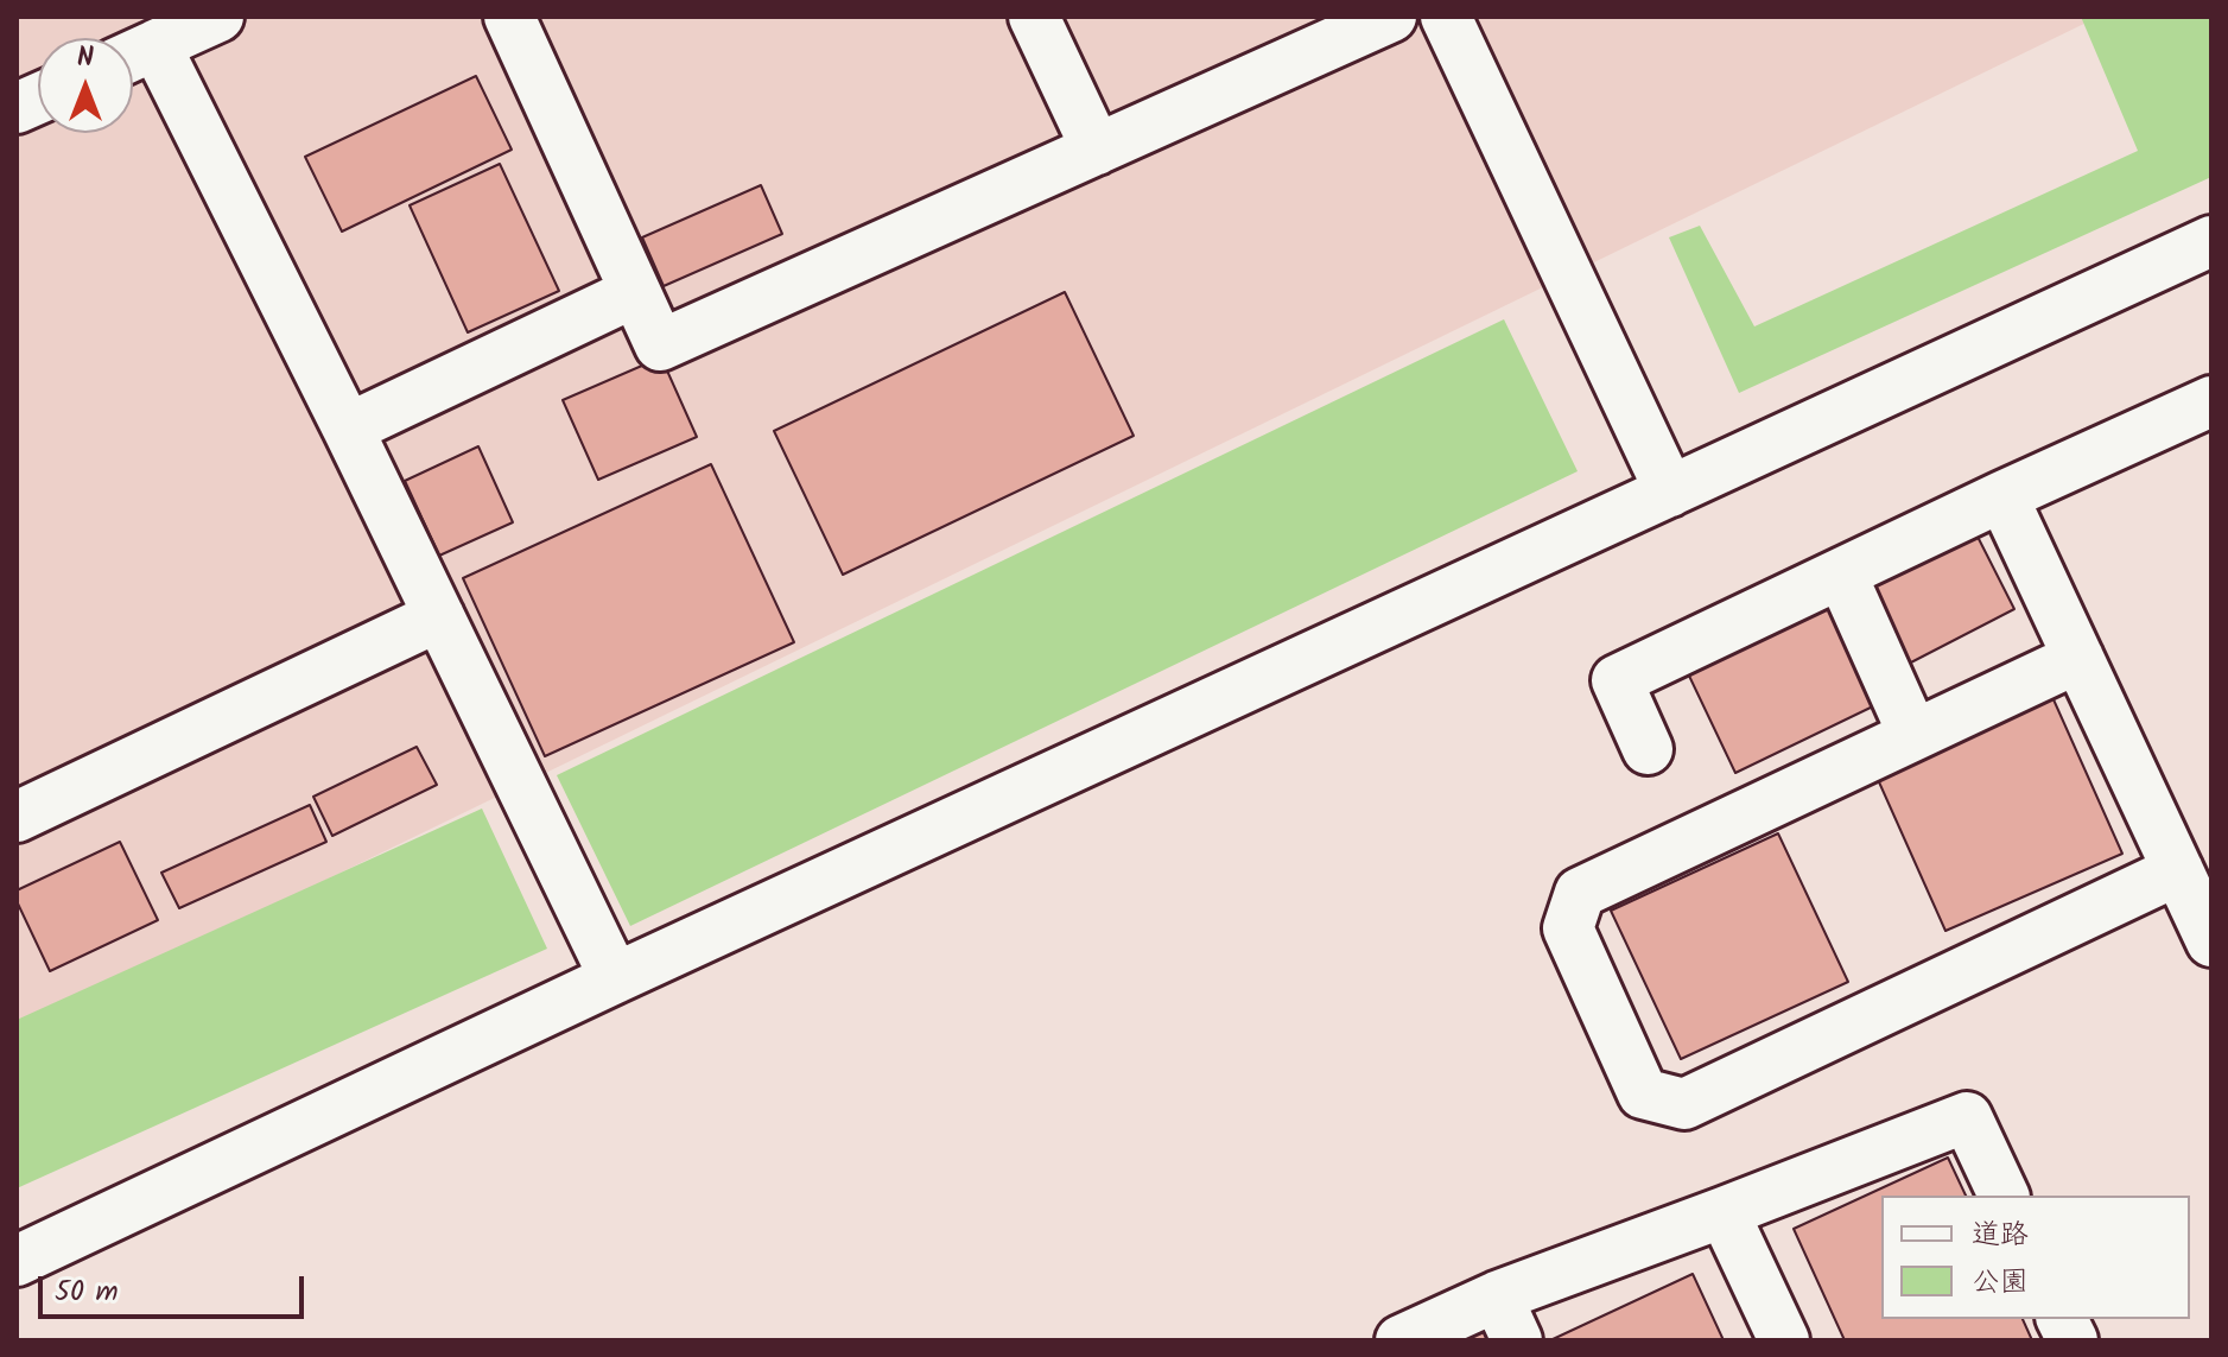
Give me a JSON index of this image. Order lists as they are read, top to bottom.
{
  "legend": ["道路", "公園"],
  "scale_bar": "50 m",
  "north": "top"
}
